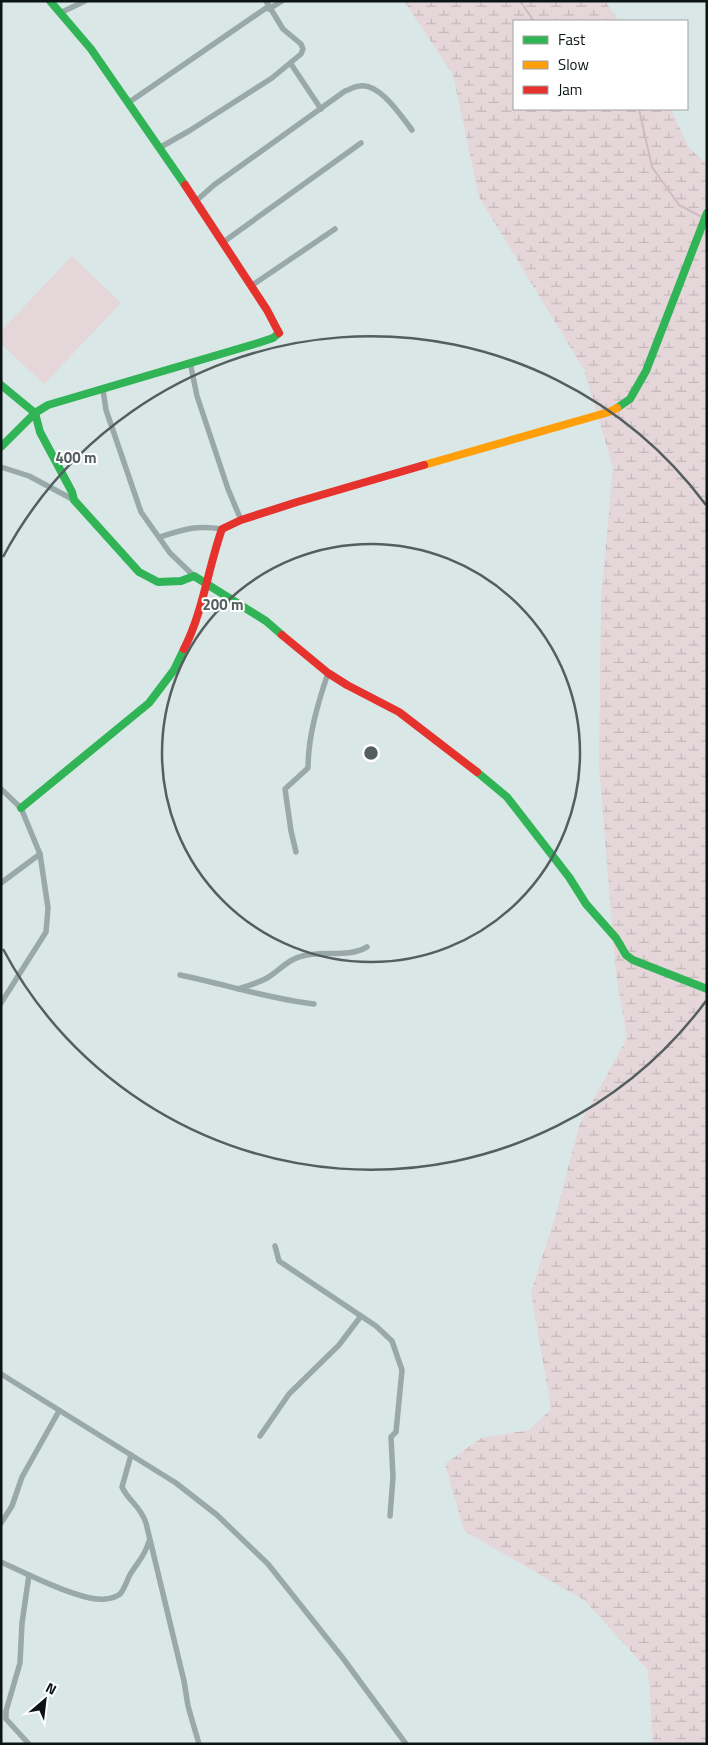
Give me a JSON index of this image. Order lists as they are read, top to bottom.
{
  "legend": ["Fast", "Slow", "Jam"],
  "north": "top right",
  "rings": ["400 m", "200 m"]
}
